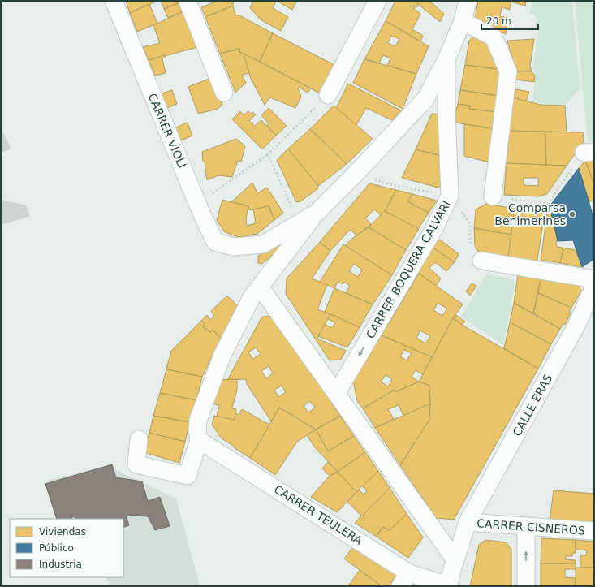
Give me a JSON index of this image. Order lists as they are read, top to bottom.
{
  "streets": {
    "street": [
      "CARRER VIOLÍ",
      "CARRER BOQUERA CALVARI",
      "CALLE ERAS",
      "CARRER TEULERA",
      "CARRER CISNEROS"
    ]
  },
  "crossings": [
    ["CARRER VIOLÍ", "CARRER BOQUERA CALVARI"],
    ["CALLE ERAS", "CARRER TEULERA"],
    ["CALLE ERAS", "CARRER CISNEROS"]
  ],
  "places": ["Comparsa Benimerines"],
  "legend": ["Viviendas", "Público", "Industria"],
  "scale_bar": "20 m"
}
